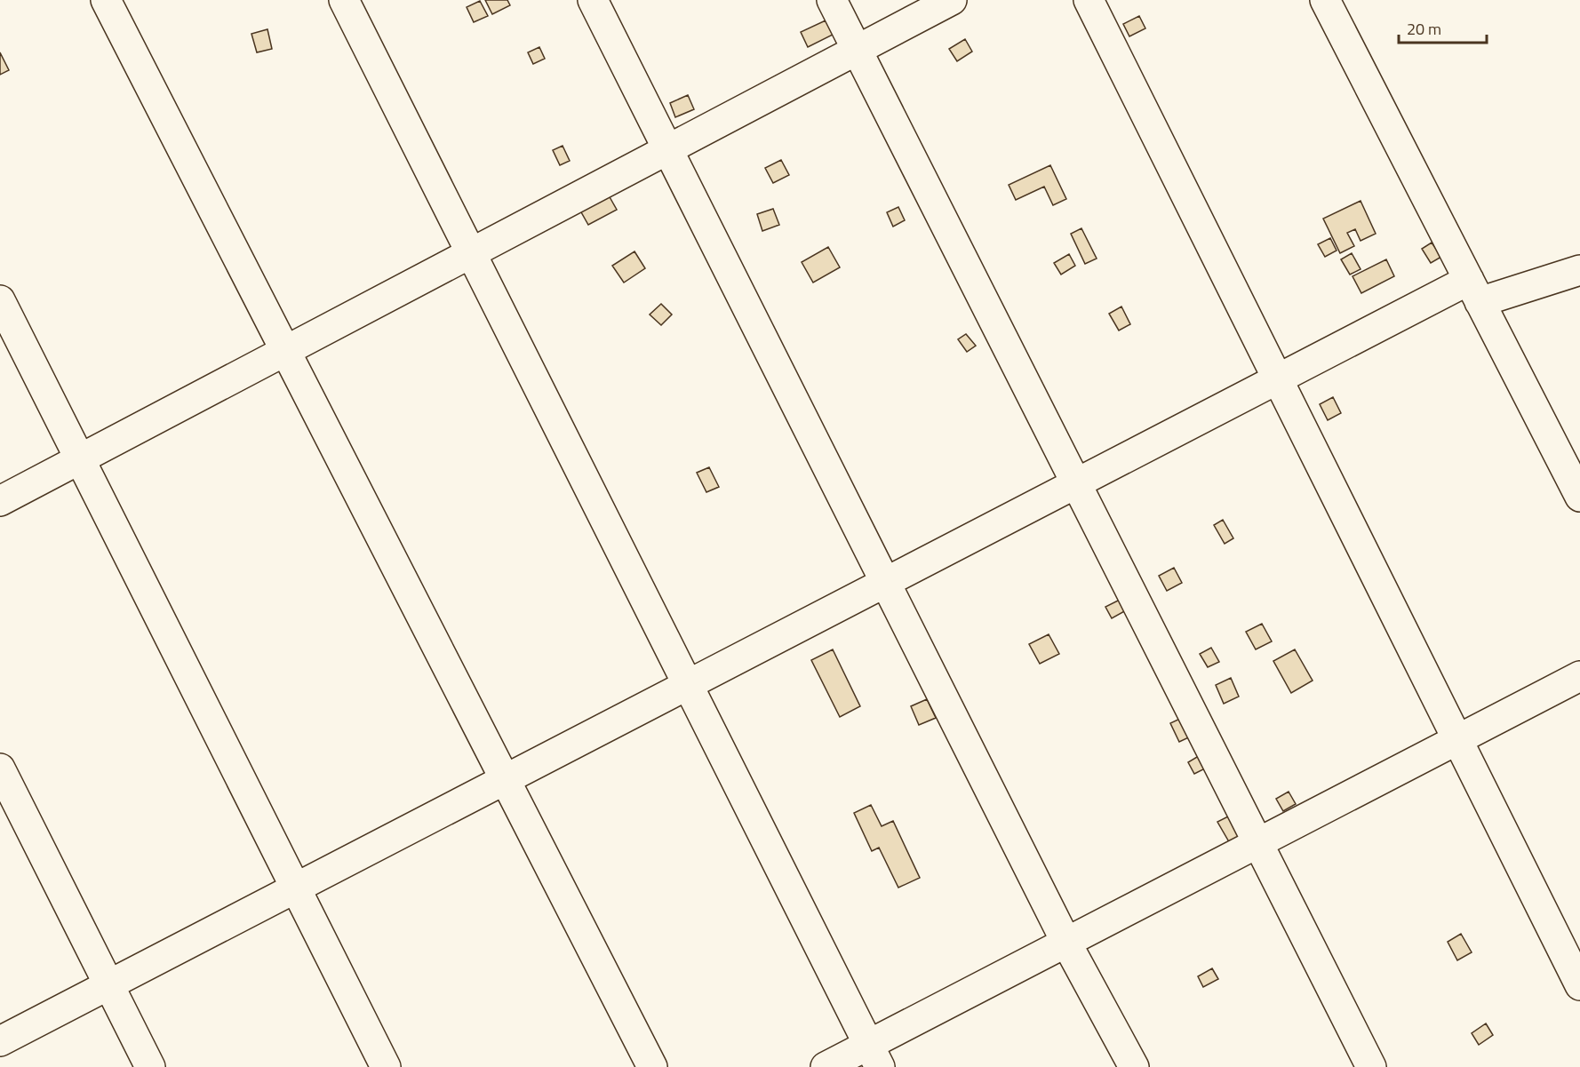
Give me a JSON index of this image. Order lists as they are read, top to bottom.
{
  "scale_bar": "20 m"
}
